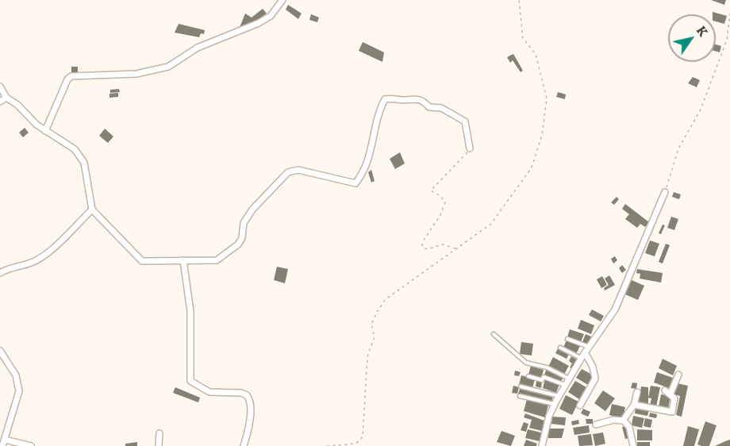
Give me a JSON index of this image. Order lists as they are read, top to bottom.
{
  "north": "top right"
}
